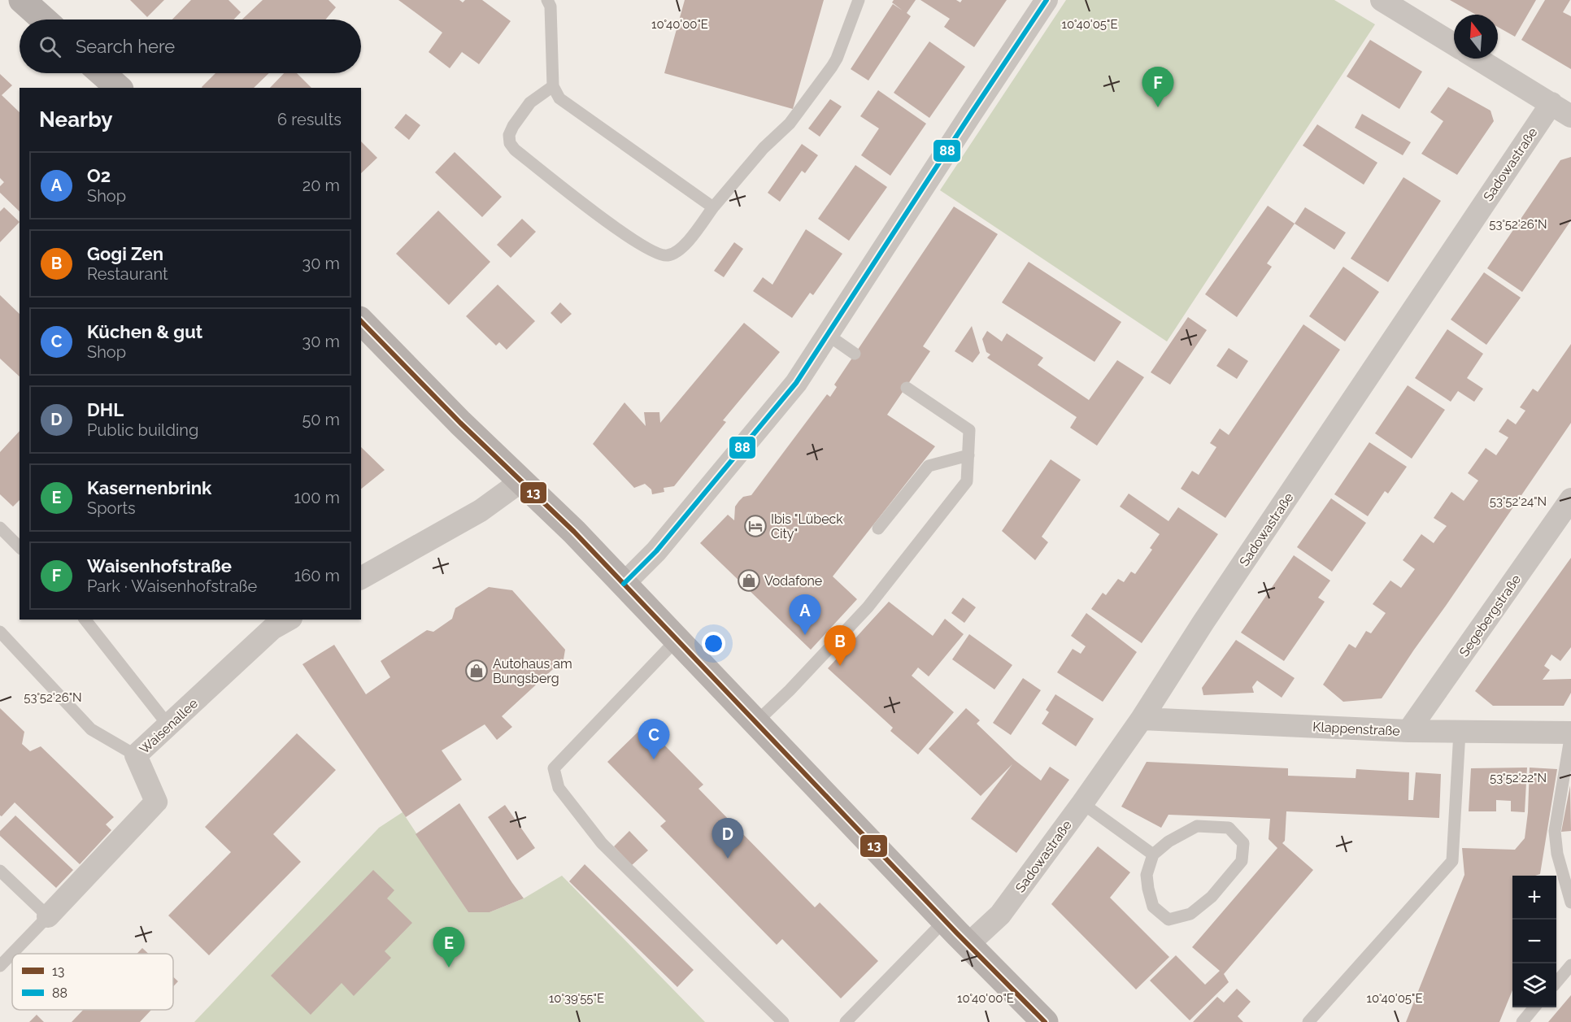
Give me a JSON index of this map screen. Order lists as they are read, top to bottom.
{
  "streets": {
    "street": [
      "Sadowastraße",
      "Segebergstraße",
      "Waisenallee",
      "Klappenstraße"
    ]
  },
  "crossings": [
    ["Sadowastraße", "Klappenstraße"],
    ["Segebergstraße", "Klappenstraße"]
  ],
  "places": {
    "hotel": ["Ibis \"Lübeck City\""],
    "shop": ["Vodafone", "Autohaus am Bungsberg"]
  },
  "lines": ["transit line 88", "transit line 13"],
  "legend": ["13", "88"],
  "north": "top",
  "page": {
    "search": "Search here",
    "pins": [
      "F",
      "A",
      "B",
      "C",
      "D",
      "E"
    ],
    "heading": ["Nearby", "6 results"],
    "list": [
      {
        "mark": "A",
        "name": "O2",
        "note": "Shop",
        "value": "20 m"
      },
      {
        "mark": "B",
        "name": "Gogi Zen",
        "note": "Restaurant",
        "value": "30 m"
      },
      {
        "mark": "C",
        "name": "Küchen & gut",
        "note": "Shop",
        "value": "30 m"
      },
      {
        "mark": "D",
        "name": "DHL",
        "note": "Public building",
        "value": "50 m"
      },
      {
        "mark": "E",
        "name": "Kasernenbrink",
        "note": "Sports",
        "value": "100 m"
      },
      {
        "mark": "F",
        "name": "Waisenhofstraße",
        "note": "Park · Waisenhofstraße",
        "value": "160 m"
      }
    ],
    "map_buttons": ["+", "−"]
  },
  "coordinates": [
    "10°40'00\"E",
    "10°40'05\"E",
    "53°52'26\"N",
    "53°52'24\"N",
    "53°52'22\"N",
    "10°39'55\"E"
  ]
}
